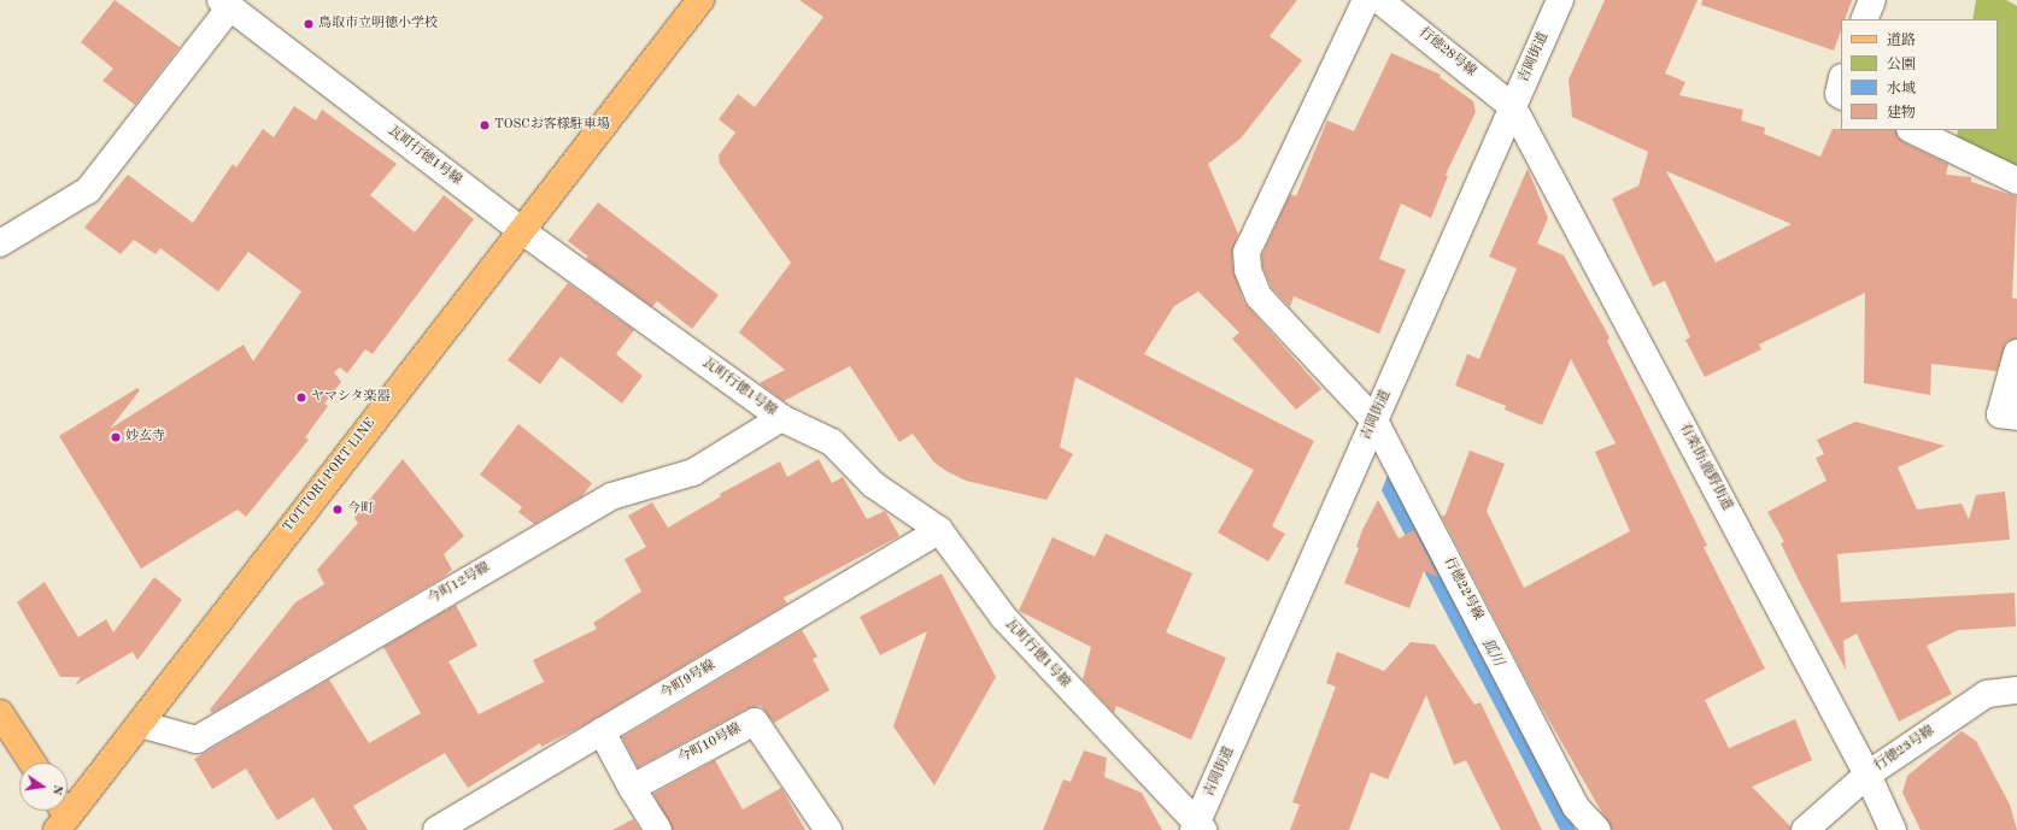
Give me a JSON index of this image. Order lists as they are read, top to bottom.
{
  "streets": {
    "main road": ["TOTTORI PORT LINE"],
    "street": [
      "行徳28号線",
      "吉岡街道",
      "瓦町行徳1号線",
      "有楽街;鹿野街道",
      "今町12号線",
      "行徳22号線",
      "今町9号線",
      "今町10号線",
      "行徳23号線"
    ]
  },
  "crossings": [
    ["行徳28号線", "吉岡街道"],
    ["行徳28号線", "有楽街;鹿野街道"],
    ["吉岡街道", "瓦町行徳1号線"],
    ["吉岡街道", "有楽街;鹿野街道"],
    ["吉岡街道", "行徳22号線"],
    ["瓦町行徳1号線", "TOTTORI PORT LINE"],
    ["瓦町行徳1号線", "今町12号線"],
    ["瓦町行徳1号線", "今町9号線"],
    ["有楽街;鹿野街道", "行徳23号線"],
    ["TOTTORI PORT LINE", "今町12号線"]
  ],
  "water": ["狐川"],
  "places": [
    "鳥取市立明徳小学校",
    "TOSCお客様駐車場",
    "ヤマシタ楽器",
    "妙玄寺",
    "今町"
  ],
  "legend": [
    "道路",
    "公園",
    "水域",
    "建物"
  ],
  "north": "right"
}
